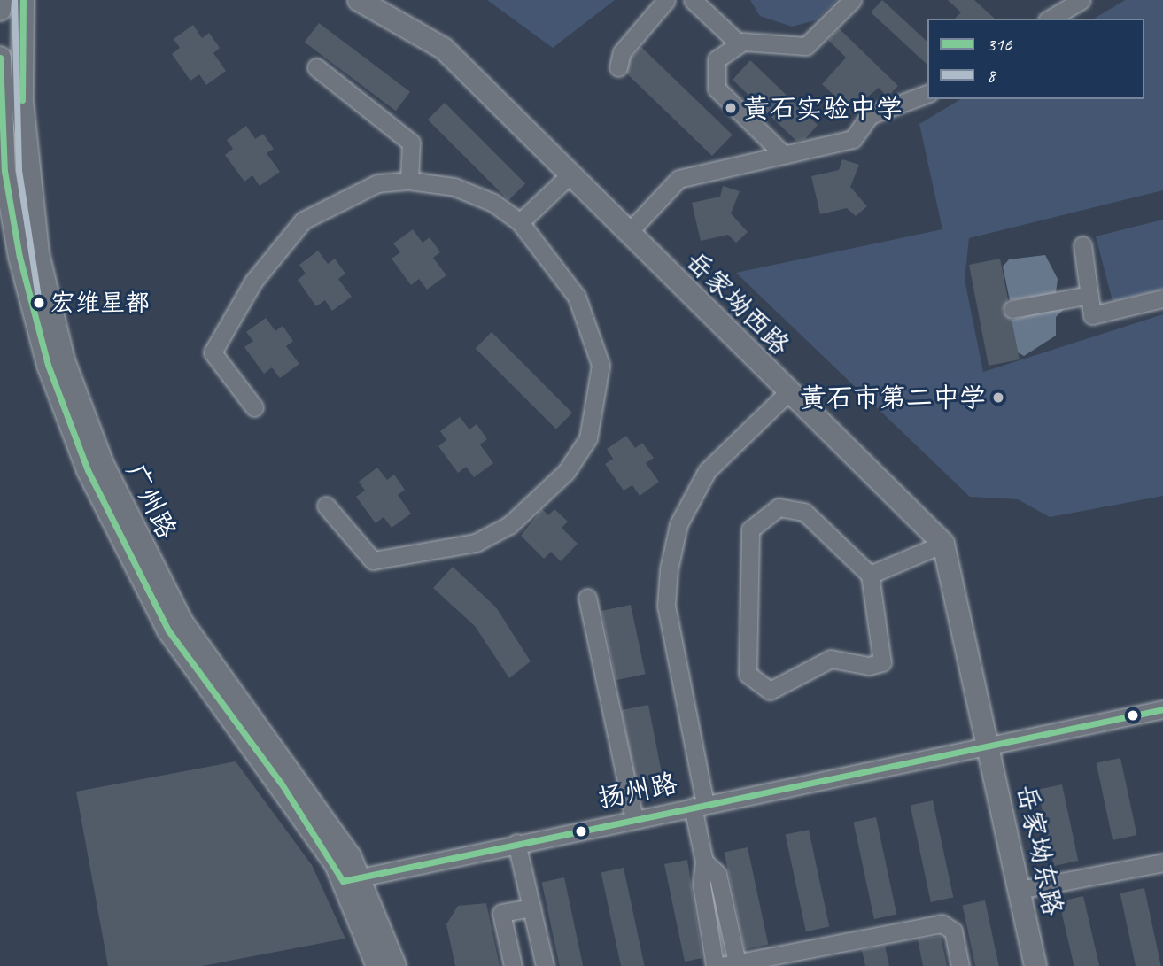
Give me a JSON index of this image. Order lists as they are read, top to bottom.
{
  "streets": {
    "main road": ["岳家坳西路", "广州路", "岳家坳东路"],
    "street": ["扬州路"]
  },
  "crossings": [
    ["广州路", "扬州路"],
    ["扬州路", "岳家坳东路"]
  ],
  "places": ["黄石实验中学", "宏维星都", "黄石市第二中学"],
  "lines": ["transit line 316", "transit line 8"],
  "legend": ["316", "8"]
}
